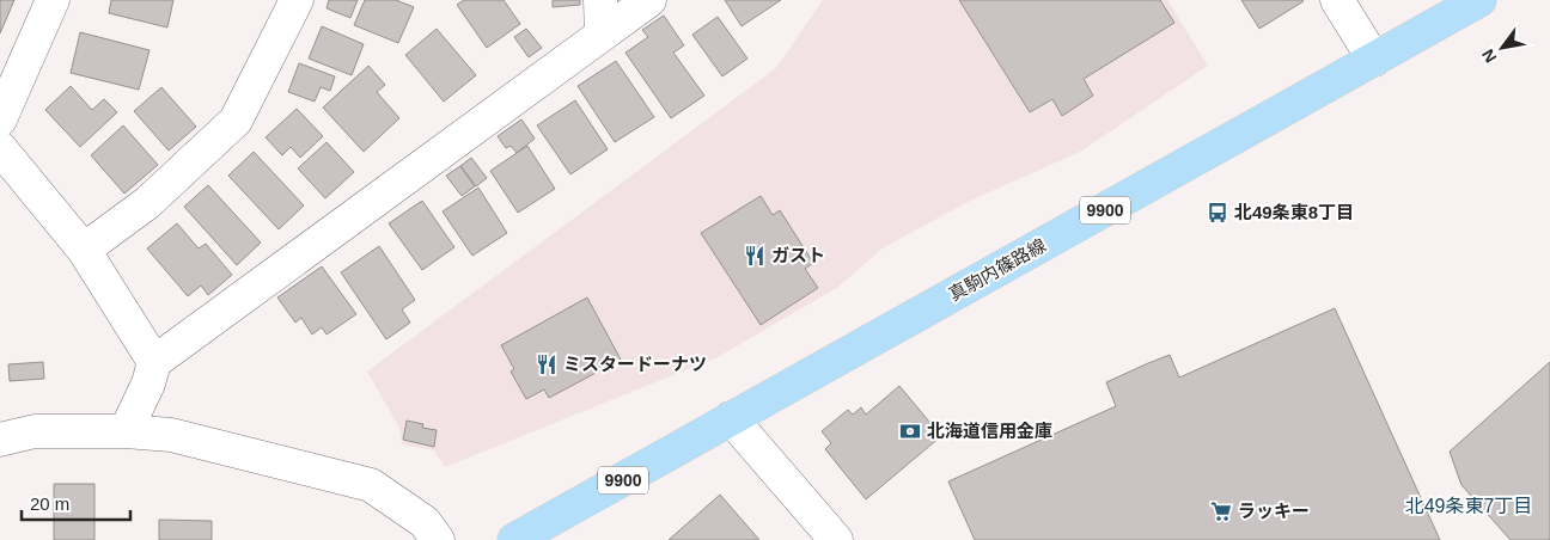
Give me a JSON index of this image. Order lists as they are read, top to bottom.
{
  "streets": {
    "main road": ["9900", "真駒内篠路線"]
  },
  "districts": ["北49条東7丁目"],
  "places": {
    "bus stop": ["北49条東8丁目"],
    "restaurant": ["ガスト", "ミスタードーナツ"],
    "bank": ["北海道信用金庫"],
    "supermarket": ["ラッキー"]
  },
  "scale_bar": "20 m",
  "north": "bottom left"
}
